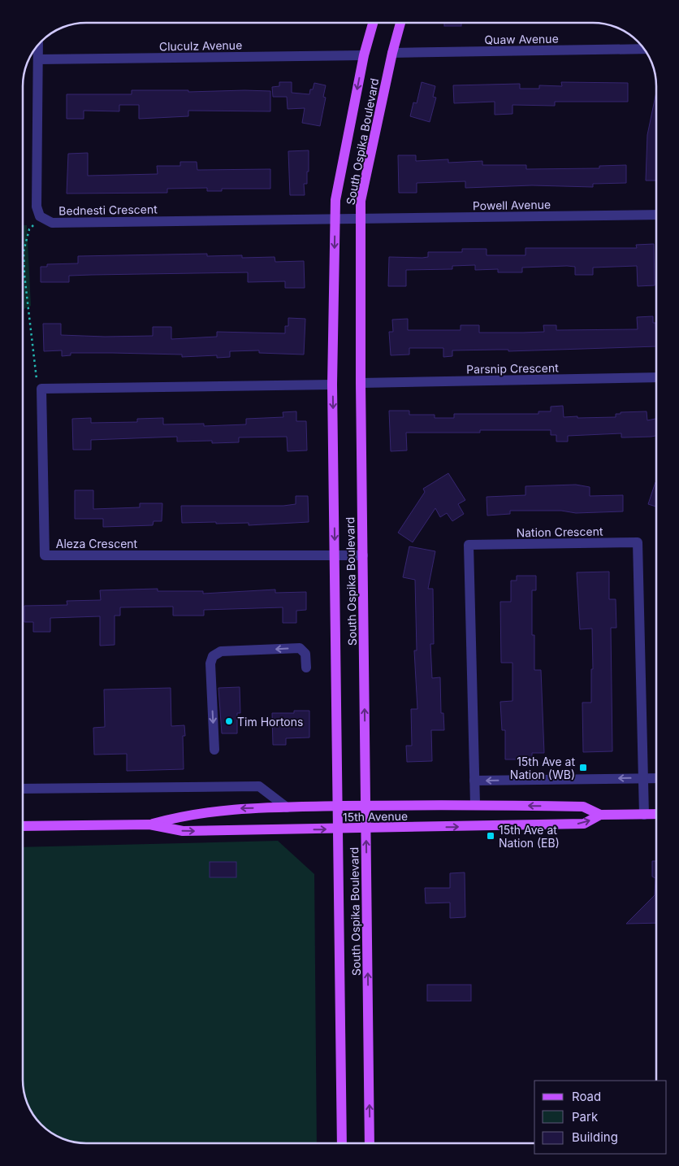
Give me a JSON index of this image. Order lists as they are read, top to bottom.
{
  "streets": {
    "main road": ["South Ospika Boulevard", "15th Avenue"],
    "street": [
      "Quaw Avenue",
      "Cluculz Avenue",
      "Powell Avenue",
      "Bednesti Crescent",
      "Parsnip Crescent",
      "Nation Crescent",
      "Aleza Crescent"
    ]
  },
  "crossings": [
    ["Quaw Avenue", "South Ospika Boulevard"],
    ["Cluculz Avenue", "South Ospika Boulevard"],
    ["South Ospika Boulevard", "Powell Avenue"],
    ["South Ospika Boulevard", "Bednesti Crescent"],
    ["South Ospika Boulevard", "Parsnip Crescent"],
    ["South Ospika Boulevard", "Aleza Crescent"],
    ["South Ospika Boulevard", "15th Avenue"],
    ["Powell Avenue", "Bednesti Crescent"],
    ["Nation Crescent", "15th Avenue"]
  ],
  "places": {
    "other": ["Tim Hortons"],
    "transit": ["15th Ave at Nation (WB)", "15th Ave at Nation (EB)"]
  },
  "legend": ["Road", "Park", "Building"]
}
